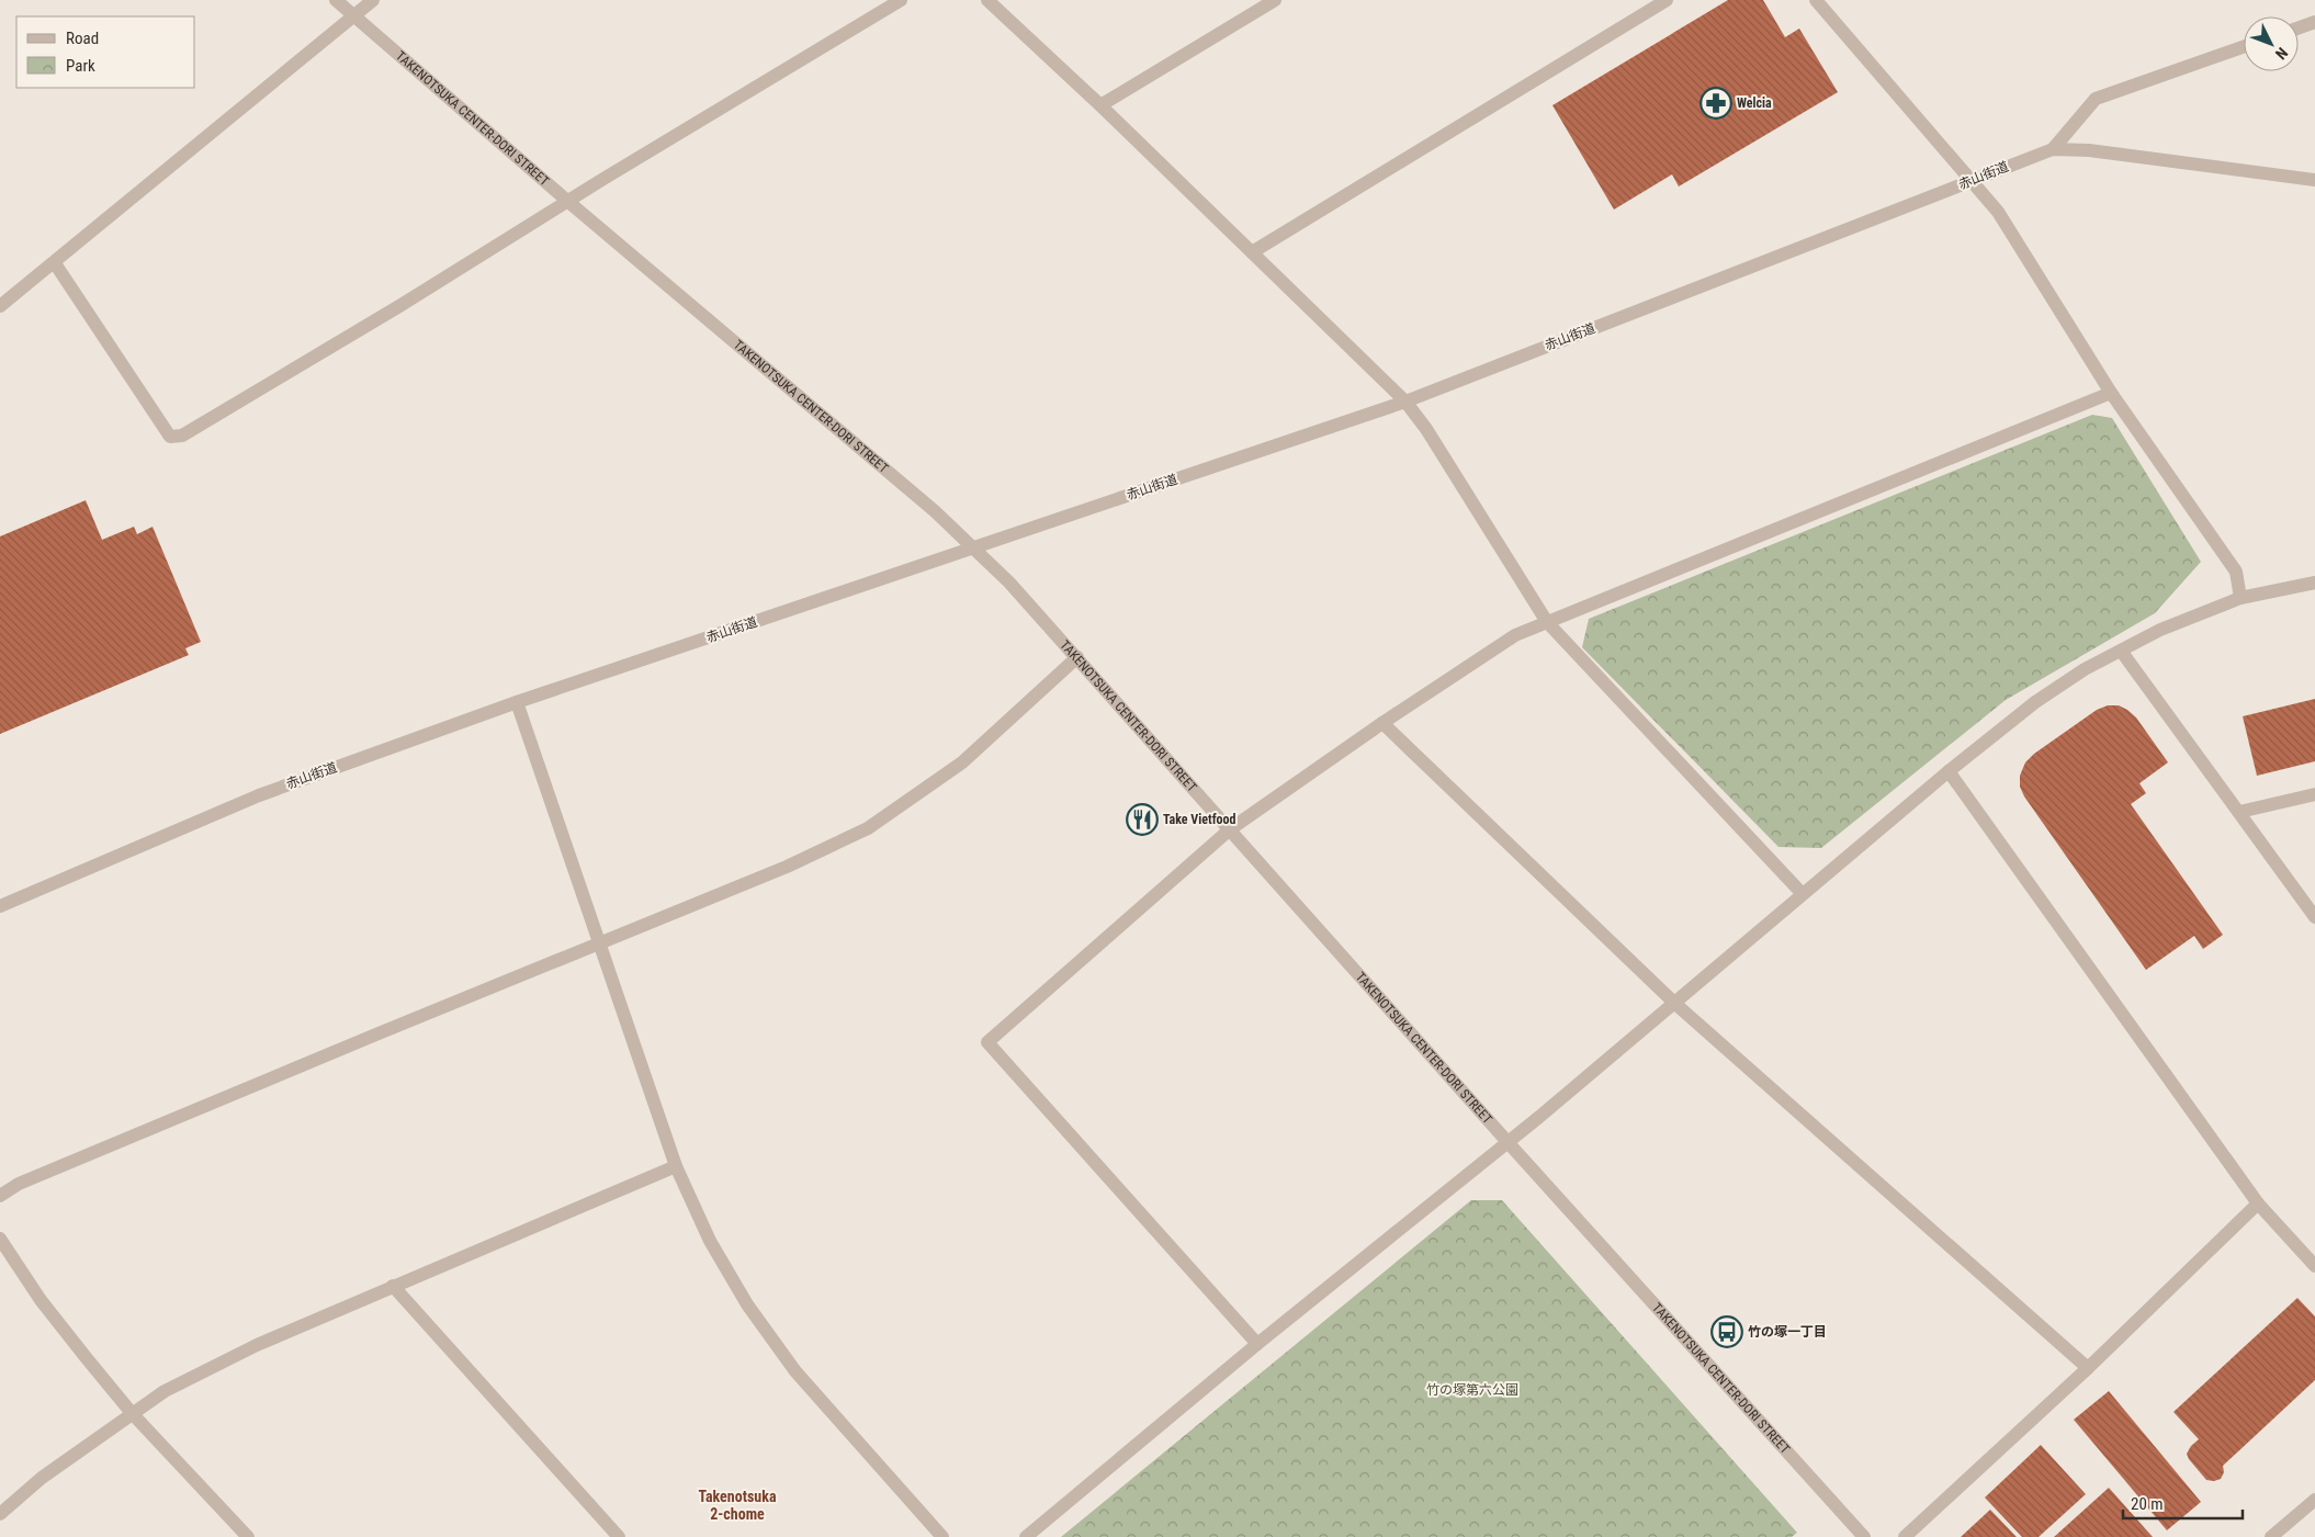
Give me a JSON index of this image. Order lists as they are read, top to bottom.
{
  "streets": {
    "street": ["TAKENOTSUKA CENTER-DORI STREET", "赤山街道"]
  },
  "crossings": [
    ["TAKENOTSUKA CENTER-DORI STREET", "赤山街道"]
  ],
  "districts": ["Takenotsuka 2-chome"],
  "parks": ["竹の塚第六公園"],
  "places": {
    "pharmacy": ["Welcia"],
    "restaurant": ["Take Vietfood"],
    "bus stop": ["竹の塚一丁目"]
  },
  "legend": ["Road", "Park"],
  "scale_bar": "20 m",
  "north": "bottom right"
}
